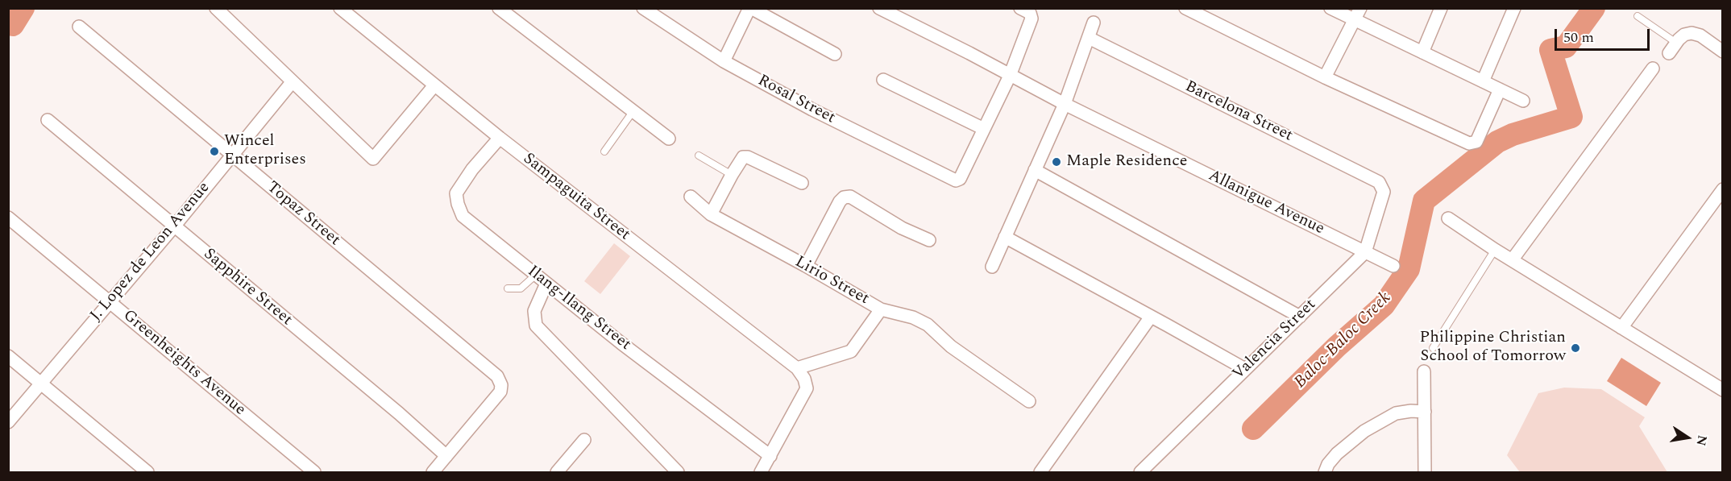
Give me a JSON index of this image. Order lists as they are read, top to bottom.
{
  "streets": {
    "street": [
      "Rosal Street",
      "Barcelona Street",
      "Sampaguita Street",
      "Allanigue Avenue",
      "Topaz Street",
      "J. Lopez de Leon Avenue",
      "Lirio Street",
      "Sapphire Street",
      "Ilang-Ilang Street",
      "Valencia Street",
      "Greenheights Avenue"
    ]
  },
  "crossings": [
    ["Barcelona Street", "Valencia Street"],
    ["Sampaguita Street", "Lirio Street"],
    ["Sampaguita Street", "Ilang-Ilang Street"],
    ["Allanigue Avenue", "Valencia Street"],
    ["Topaz Street", "J. Lopez de Leon Avenue"],
    ["Topaz Street", "Sapphire Street"],
    ["J. Lopez de Leon Avenue", "Sapphire Street"],
    ["J. Lopez de Leon Avenue", "Greenheights Avenue"]
  ],
  "water": ["Baloc-Baloc Creek"],
  "places": ["Wincel Enterprises", "Maple Residence", "Philippine Christian School of Tomorrow"],
  "scale_bar": "50 m",
  "north": "right"
}
